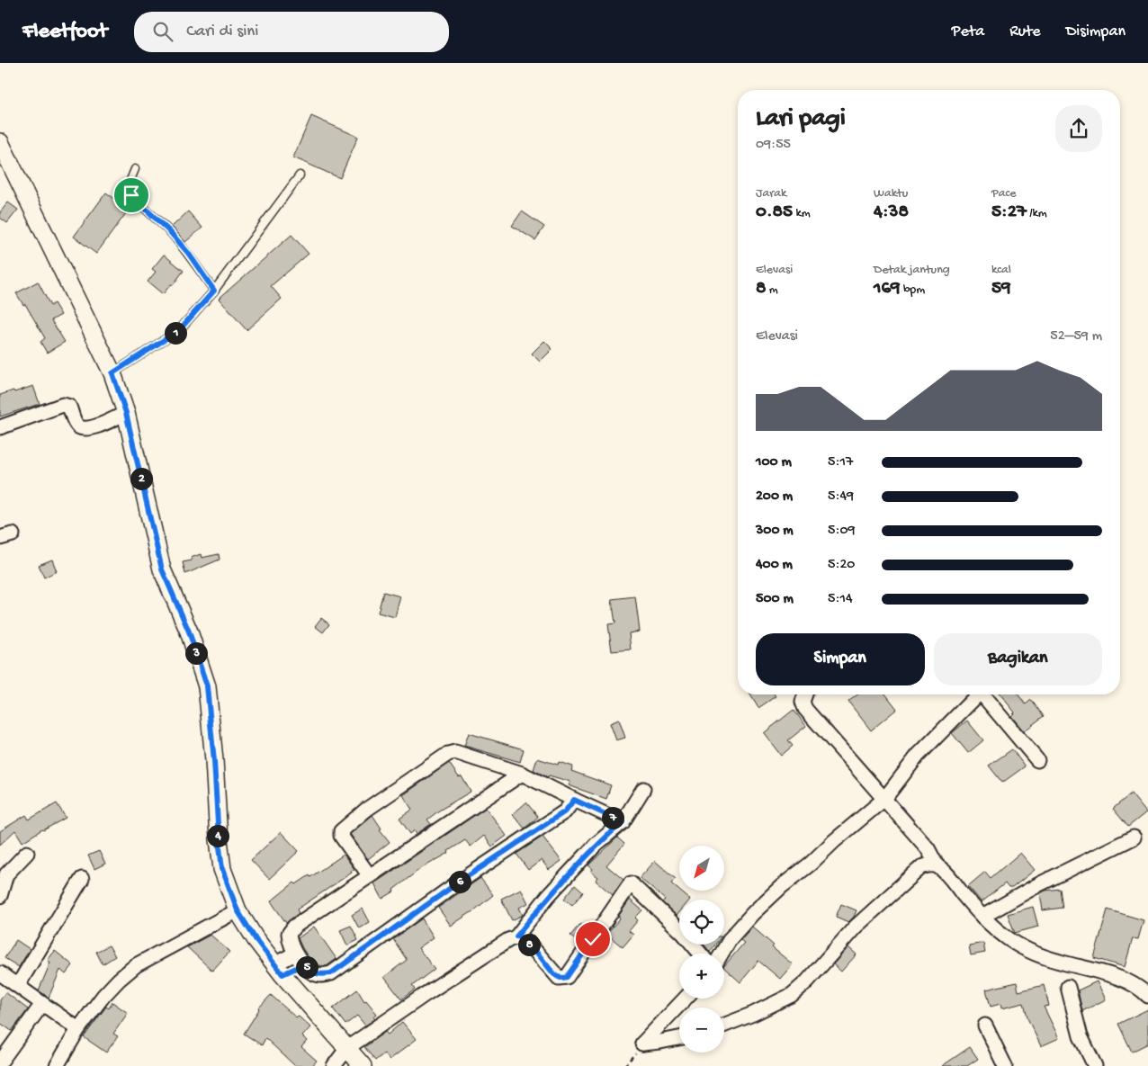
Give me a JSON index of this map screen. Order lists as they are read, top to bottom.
{
  "north": "bottom left",
  "page": {
    "header": "Fleetfoot",
    "search": "Cari di sini",
    "nav": ["Peta", "Rute", "Disimpan"],
    "heading": ["Lari pagi", "09:55"],
    "stats": [
      ["Jarak", "0.85 km"],
      ["Waktu", "4:38"],
      ["Pace", "5:27 /km"],
      ["Elevasi", "8 m"],
      ["Detak jantung", "169 bpm"],
      ["kcal", "59"]
    ],
    "chart": ["Elevasi", "52–59 m"],
    "pins": [
      "1",
      "2",
      "3",
      "7",
      "4",
      "6",
      "8",
      "5"
    ],
    "list": [
      {
        "name": "100 m",
        "note": "5:17"
      },
      {
        "name": "200 m",
        "note": "5:49"
      },
      {
        "name": "300 m",
        "note": "5:09"
      },
      {
        "name": "400 m",
        "note": "5:20"
      },
      {
        "name": "500 m",
        "note": "5:14"
      }
    ],
    "buttons": ["Simpan", "Bagikan"],
    "map_buttons": ["+", "−"]
  }
}
